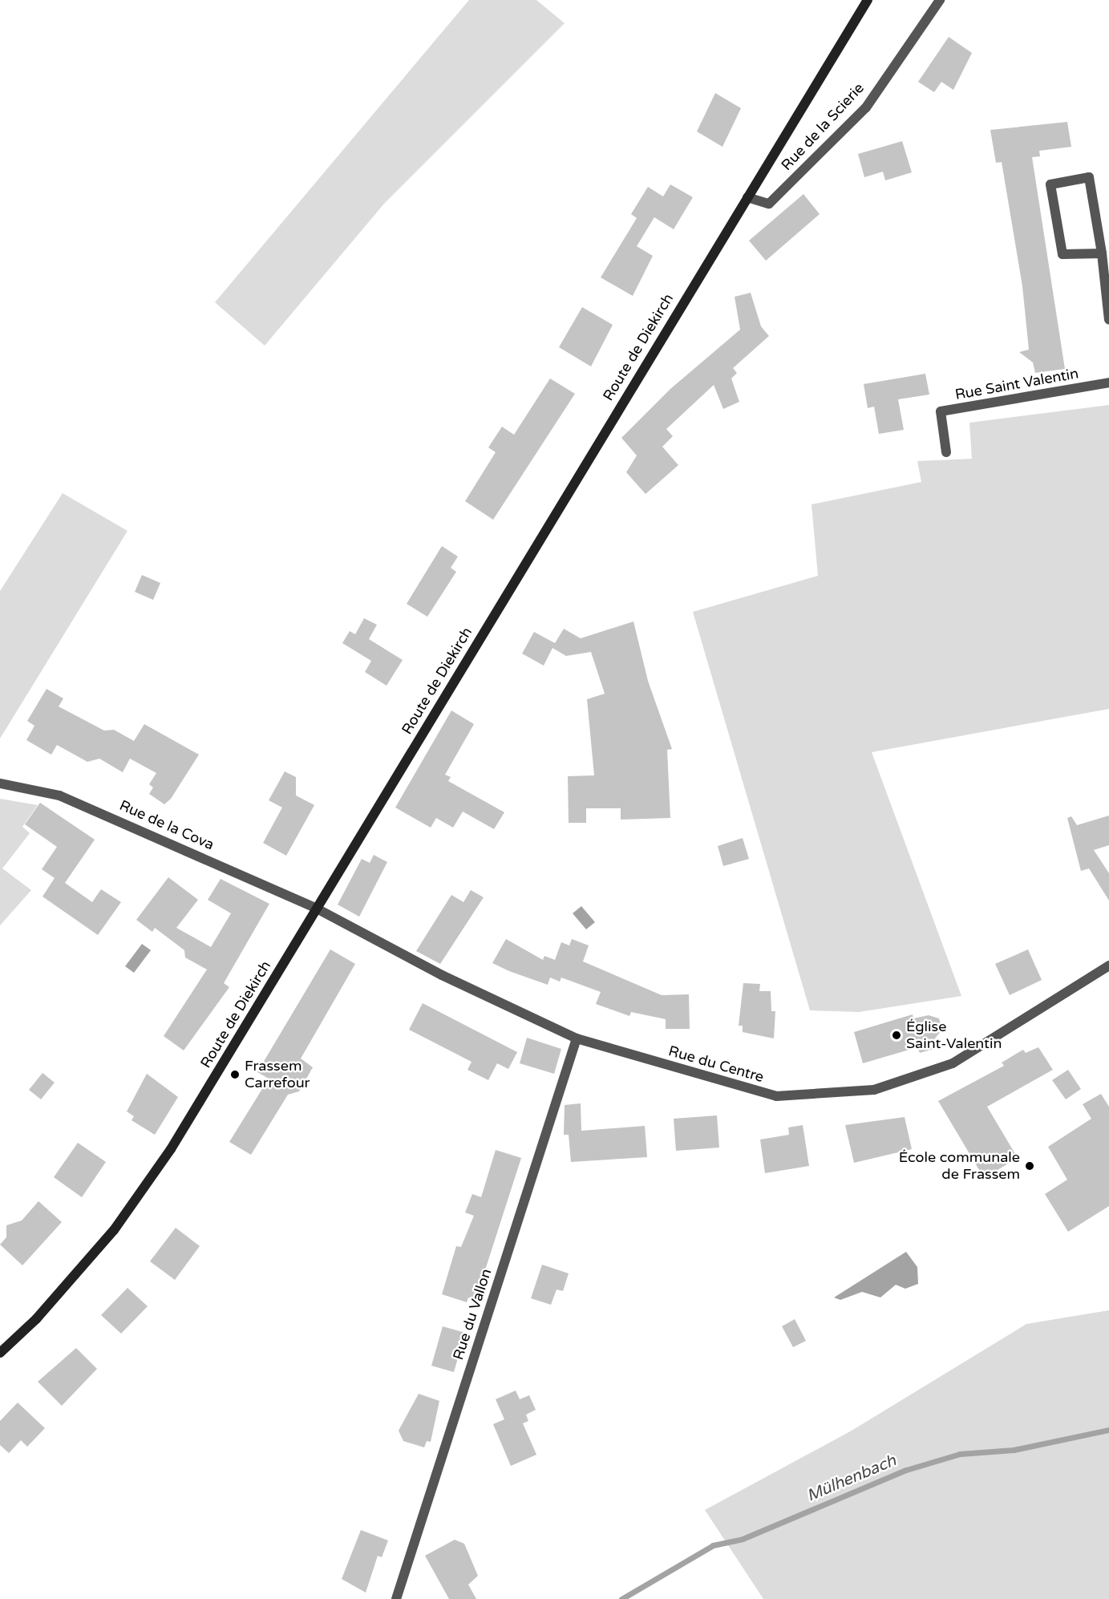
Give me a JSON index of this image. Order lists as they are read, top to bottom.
{
  "streets": {
    "main road": ["Route de Diekirch"],
    "street": [
      "Rue de la Scierie",
      "Rue Saint Valentin",
      "Rue de la Cova",
      "Rue du Centre",
      "Rue du Vallon"
    ]
  },
  "crossings": [
    ["Rue de la Scierie", "Route de Diekirch"],
    ["Route de Diekirch", "Rue de la Cova"],
    ["Route de Diekirch", "Rue du Centre"],
    ["Rue de la Cova", "Rue du Centre"],
    ["Rue du Centre", "Rue du Vallon"]
  ],
  "water": ["Mülhenbach"],
  "places": ["Église Saint-Valentin", "Frassem Carrefour", "École communale de Frassem"]
}
